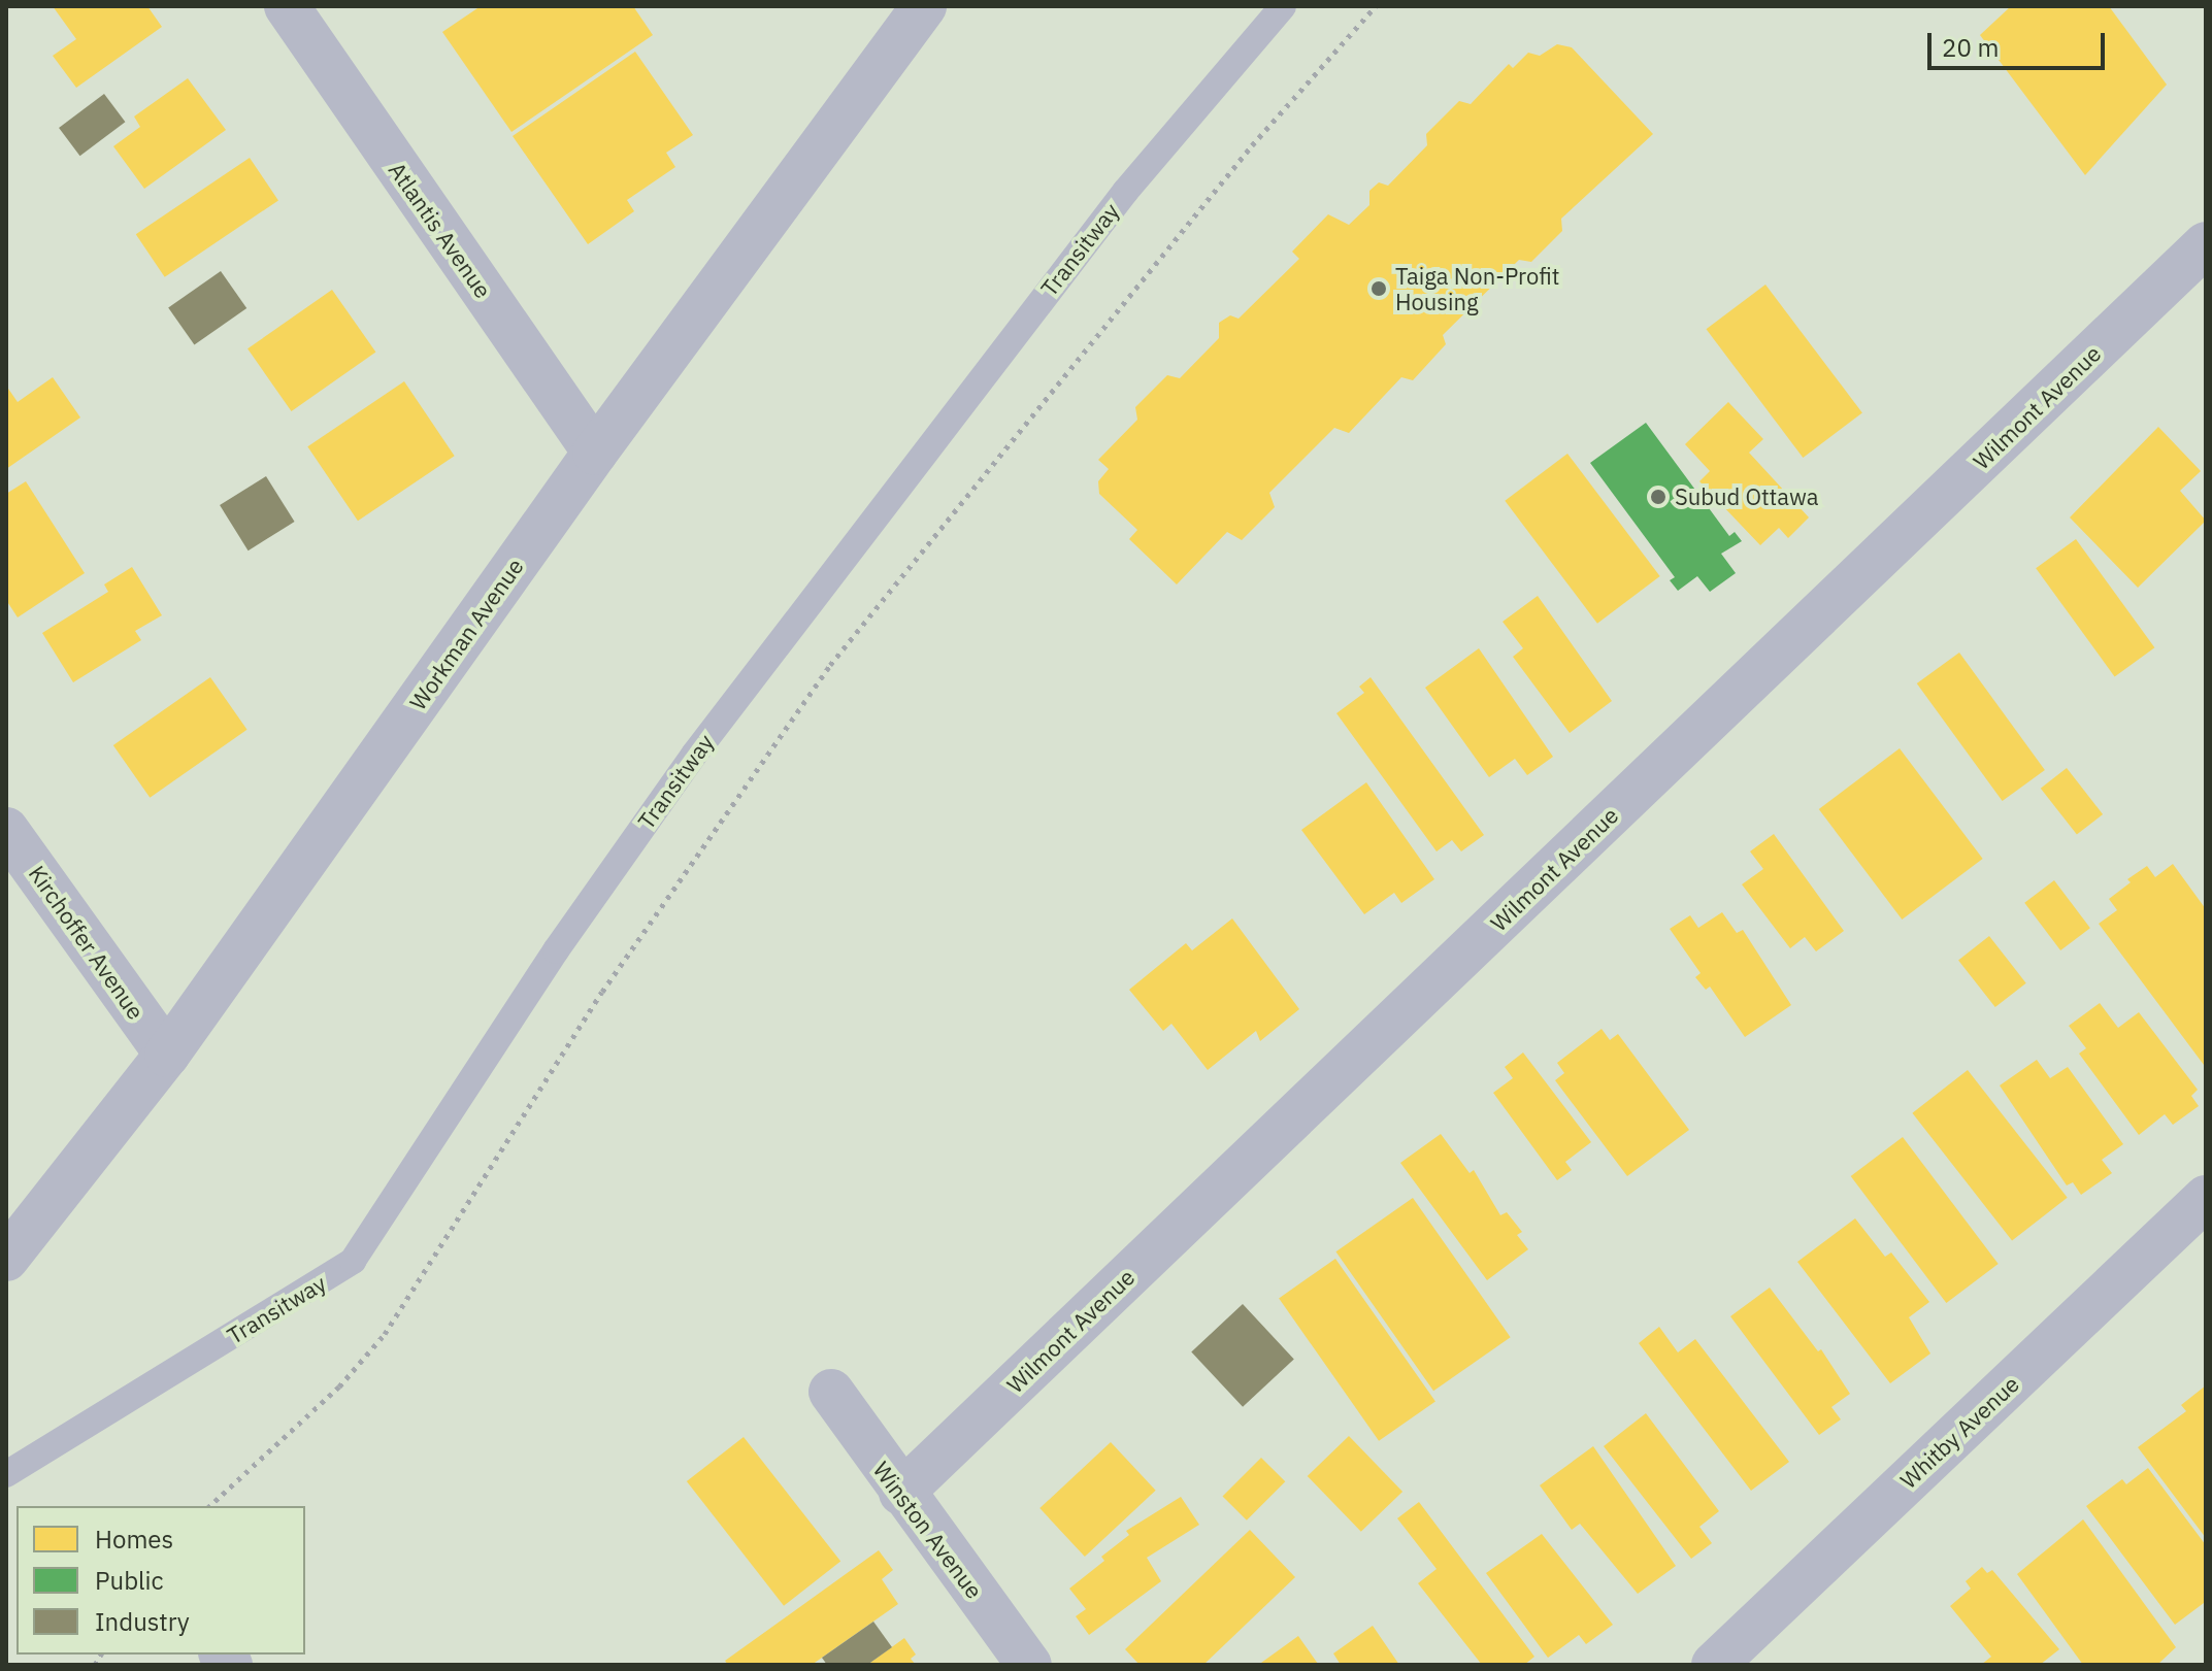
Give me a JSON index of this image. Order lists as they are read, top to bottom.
{
  "streets": {
    "street": [
      "Atlantis Avenue",
      "Wilmont Avenue",
      "Workman Avenue",
      "Kirchoffer Avenue",
      "Whitby Avenue",
      "Winston Avenue"
    ],
    "lane": ["Transitway"]
  },
  "crossings": [
    ["Atlantis Avenue", "Workman Avenue"],
    ["Wilmont Avenue", "Winston Avenue"],
    ["Workman Avenue", "Kirchoffer Avenue"]
  ],
  "places": ["Taiga Non-Profit Housing", "Subud Ottawa"],
  "legend": ["Homes", "Public", "Industry"],
  "scale_bar": "20 m"
}
